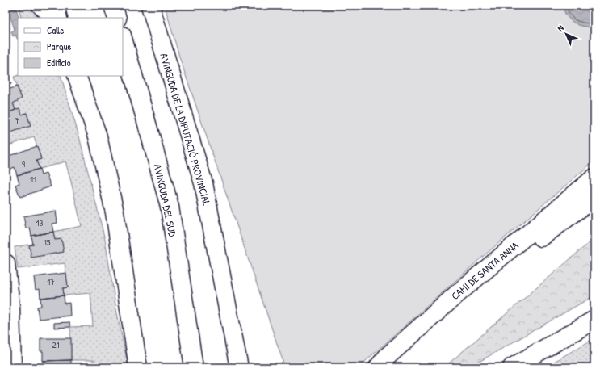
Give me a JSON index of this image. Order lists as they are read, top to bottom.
{
  "streets": {
    "street": ["AVINGUDA DE LA DIPUTACIÓ PROVINCIAL", "AVINGUDA DEL SUD", "CAMÍ DE SANTA ANNA"]
  },
  "house_numbers": [
    "7",
    "9",
    "11",
    "13",
    "15",
    "17",
    "21"
  ],
  "legend": ["Calle", "Parque", "Edificio"],
  "north": "top left"
}
